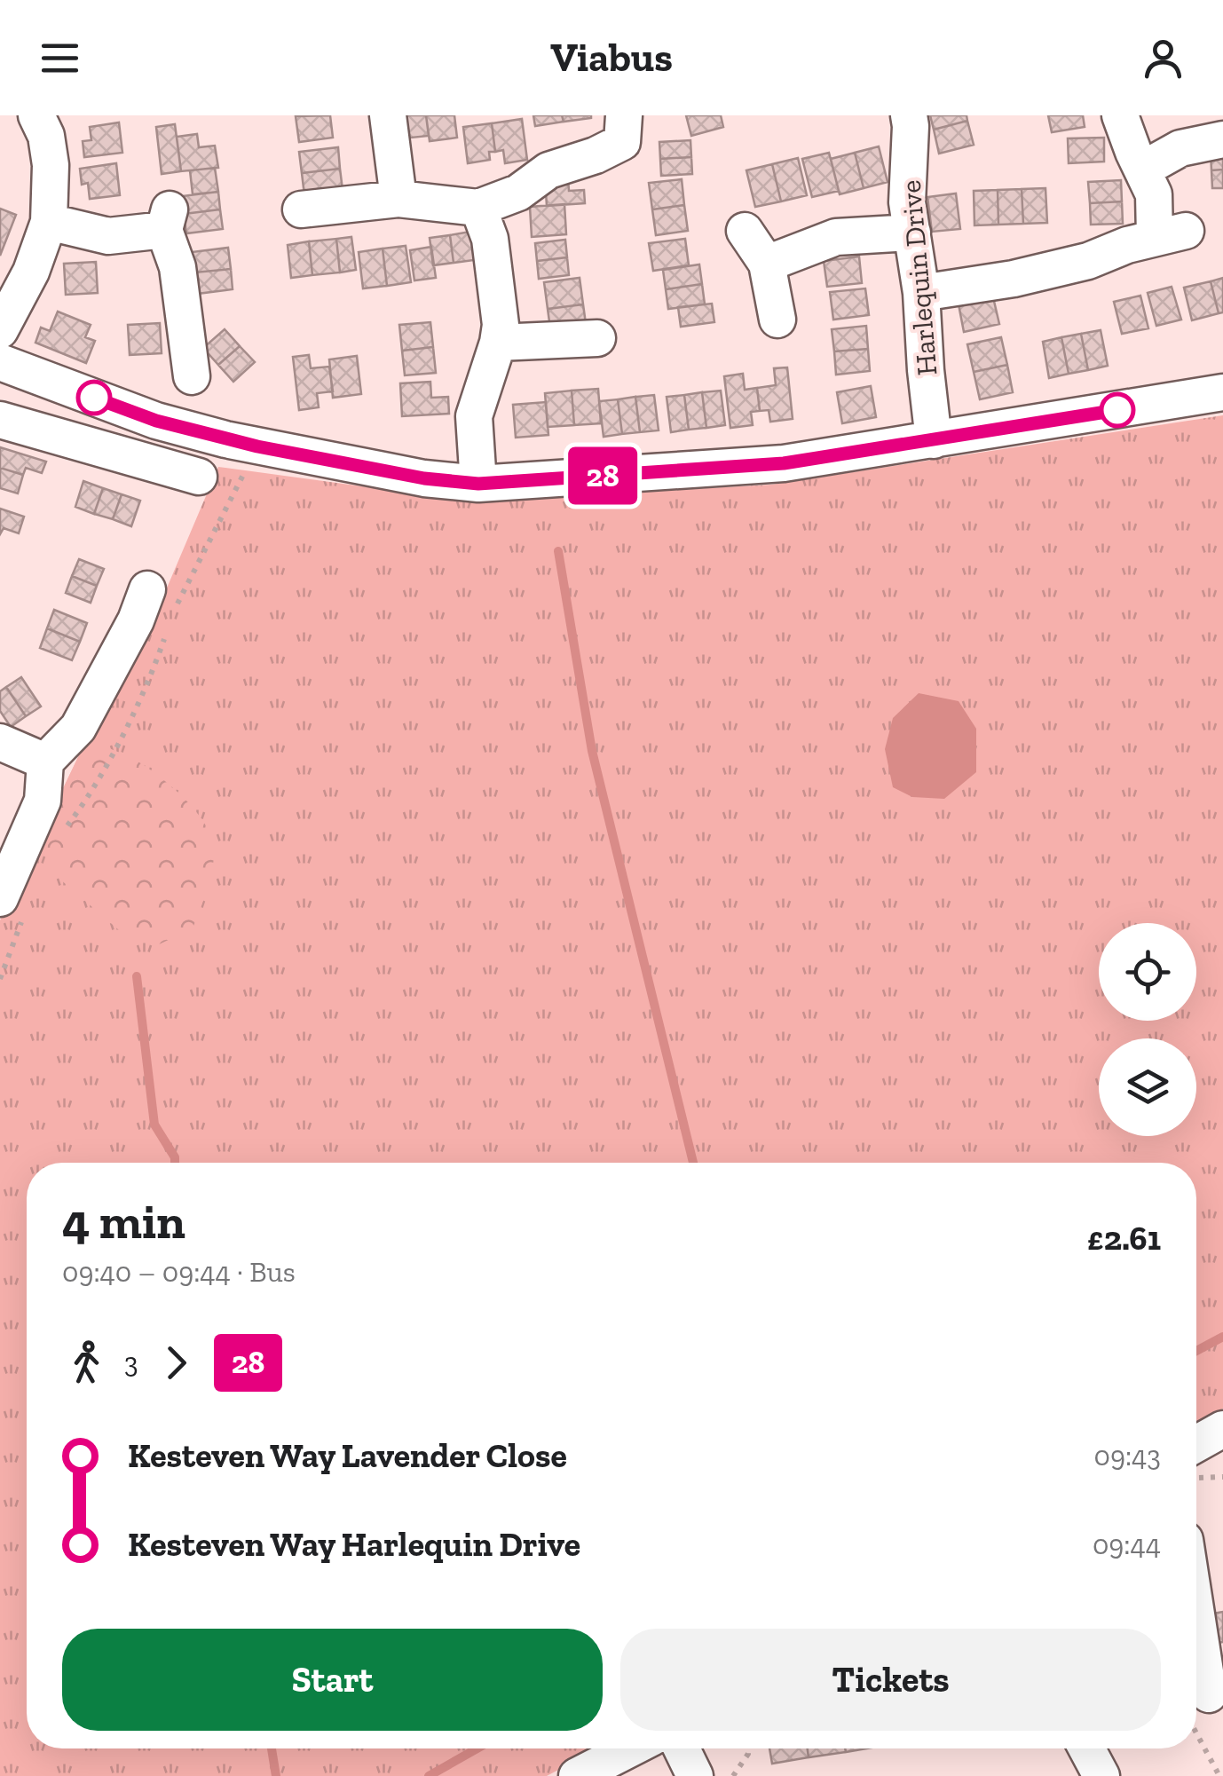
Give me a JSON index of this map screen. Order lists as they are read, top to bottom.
{
  "streets": {
    "street": ["Harlequin Drive"]
  },
  "lines": ["bus line 28"],
  "page": {
    "header": "Viabus",
    "on_map": "28",
    "heading": ["4 min", "09:40 – 09:44 · Bus", "£2.61"],
    "legs": ["3", "28"],
    "list": [
      {
        "name": "Kesteven Way Lavender Close",
        "value": "09:43"
      },
      {
        "name": "Kesteven Way Harlequin Drive",
        "value": "09:44"
      }
    ],
    "buttons": ["Start", "Tickets"]
  }
}
